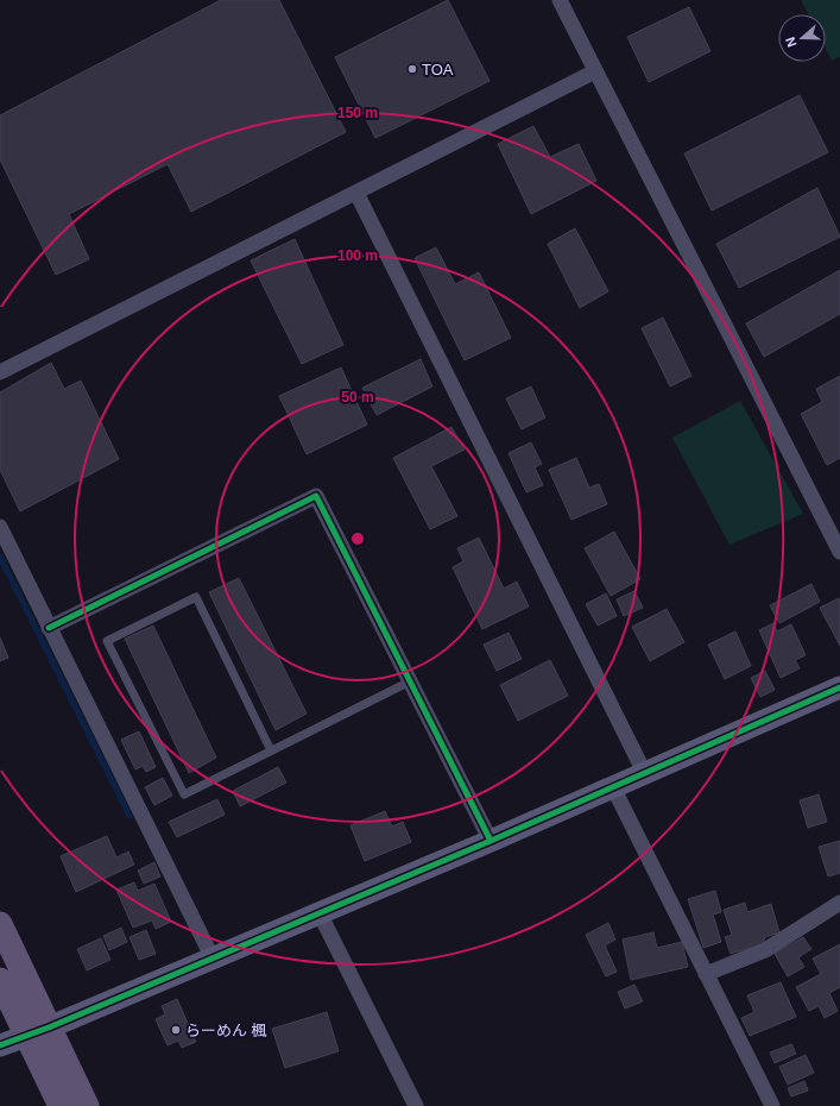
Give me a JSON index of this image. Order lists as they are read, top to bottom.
{
  "places": ["TOA", "らーめん 楓"],
  "north": "left",
  "rings": ["150 m", "100 m", "50 m"]
}
